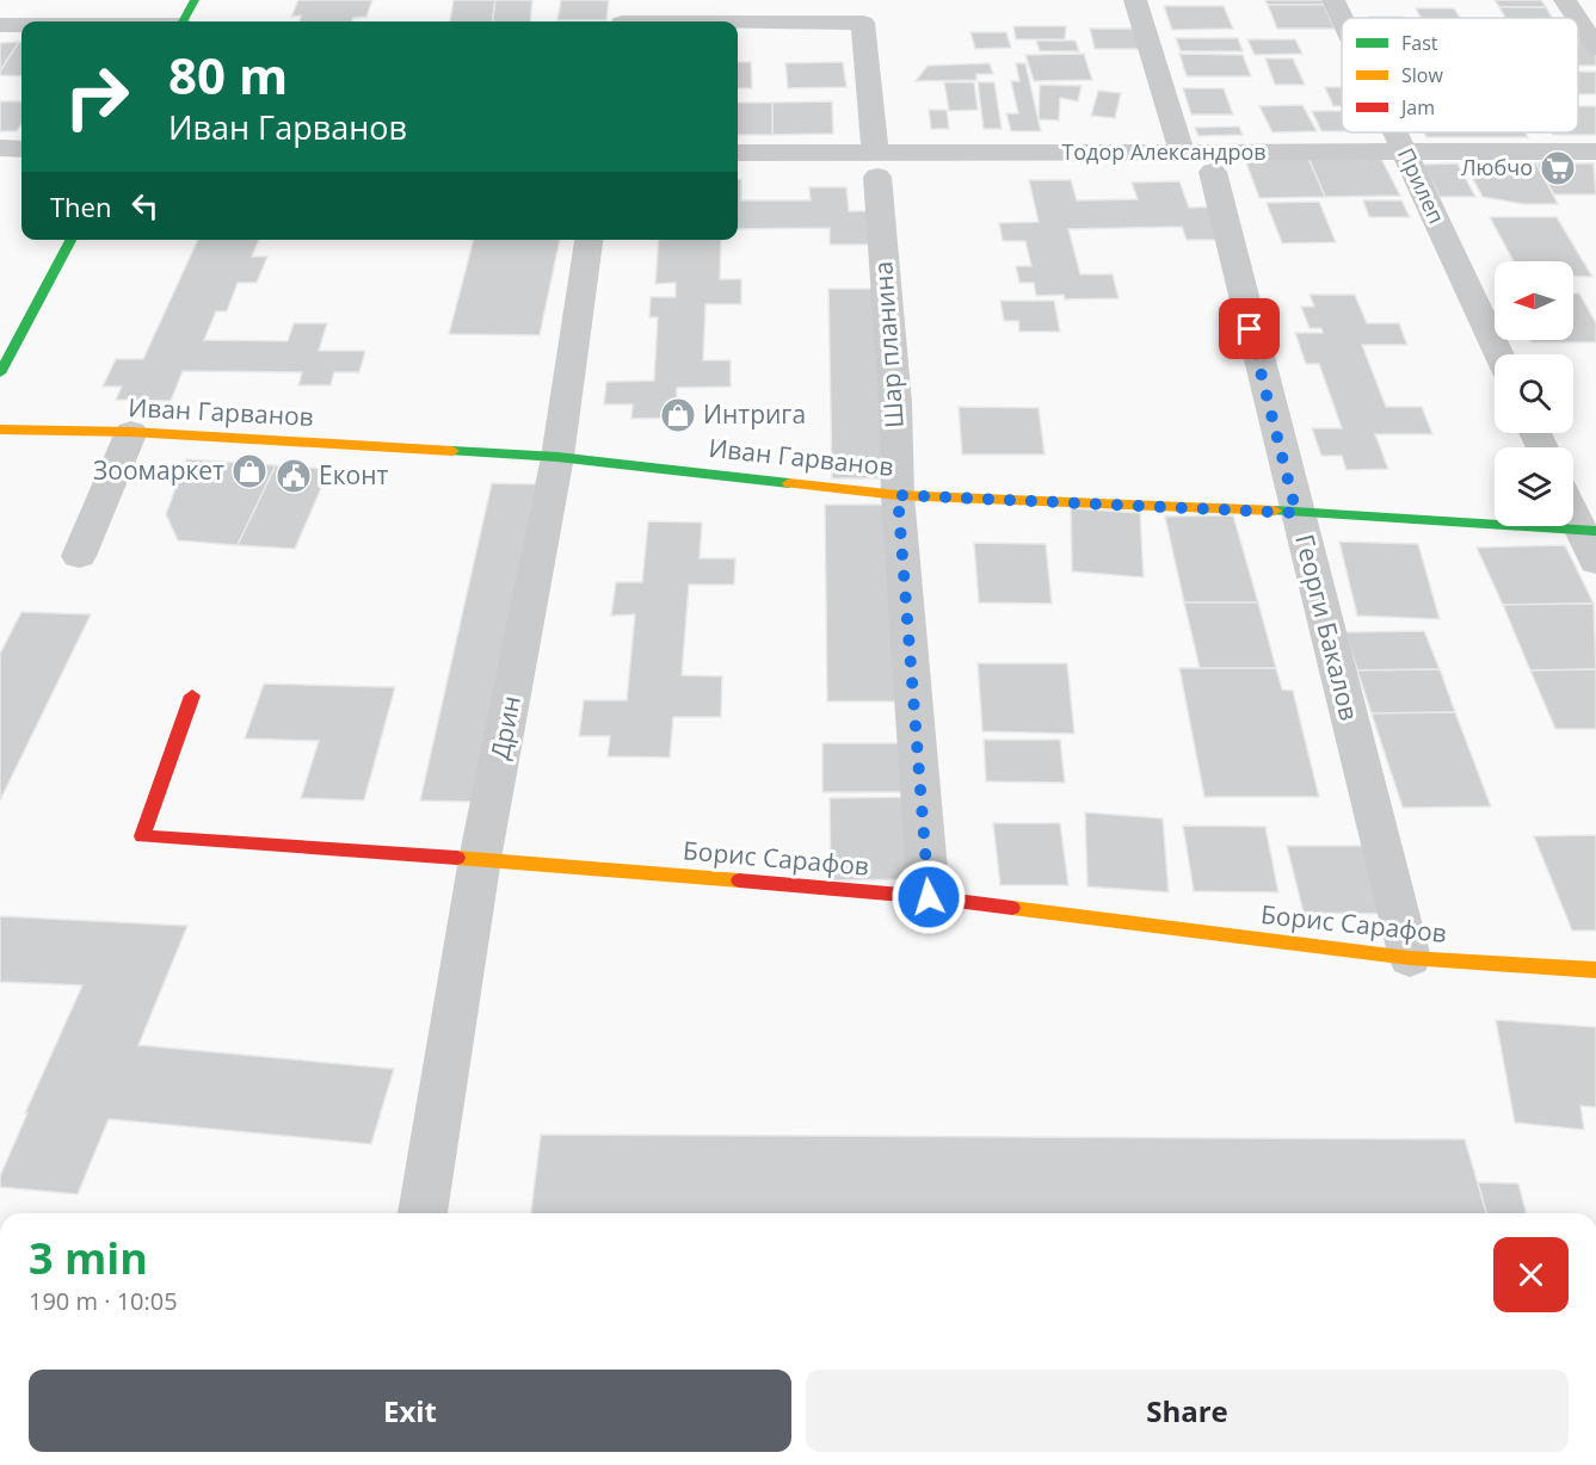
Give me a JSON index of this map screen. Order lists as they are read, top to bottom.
{
  "streets": {
    "street": [
      "Тодор Александров",
      "Прилеп",
      "Шар планина",
      "Иван Гарванов",
      "Георги Бакалов",
      "Дрин",
      "Борис Сарафов"
    ]
  },
  "crossings": [
    ["Тодор Александров", "Прилеп"],
    ["Тодор Александров", "Шар планина"],
    ["Шар планина", "Иван Гарванов"],
    ["Шар планина", "Борис Сарафов"],
    ["Иван Гарванов", "Георги Бакалов"],
    ["Иван Гарванов", "Дрин"],
    ["Георги Бакалов", "Борис Сарафов"],
    ["Дрин", "Борис Сарафов"]
  ],
  "places": {
    "supermarket": ["Любчо"],
    "shop": ["Интрига", "Зоомаркет"],
    "public building": ["Еконт"]
  },
  "legend": ["Fast", "Slow", "Jam"],
  "north": "left",
  "page": {
    "turn": ["80 m", "Иван Гарванов"],
    "then": "Then",
    "heading": ["3 min", "190 m · 10:05"],
    "buttons": ["Exit", "Share"]
  }
}
